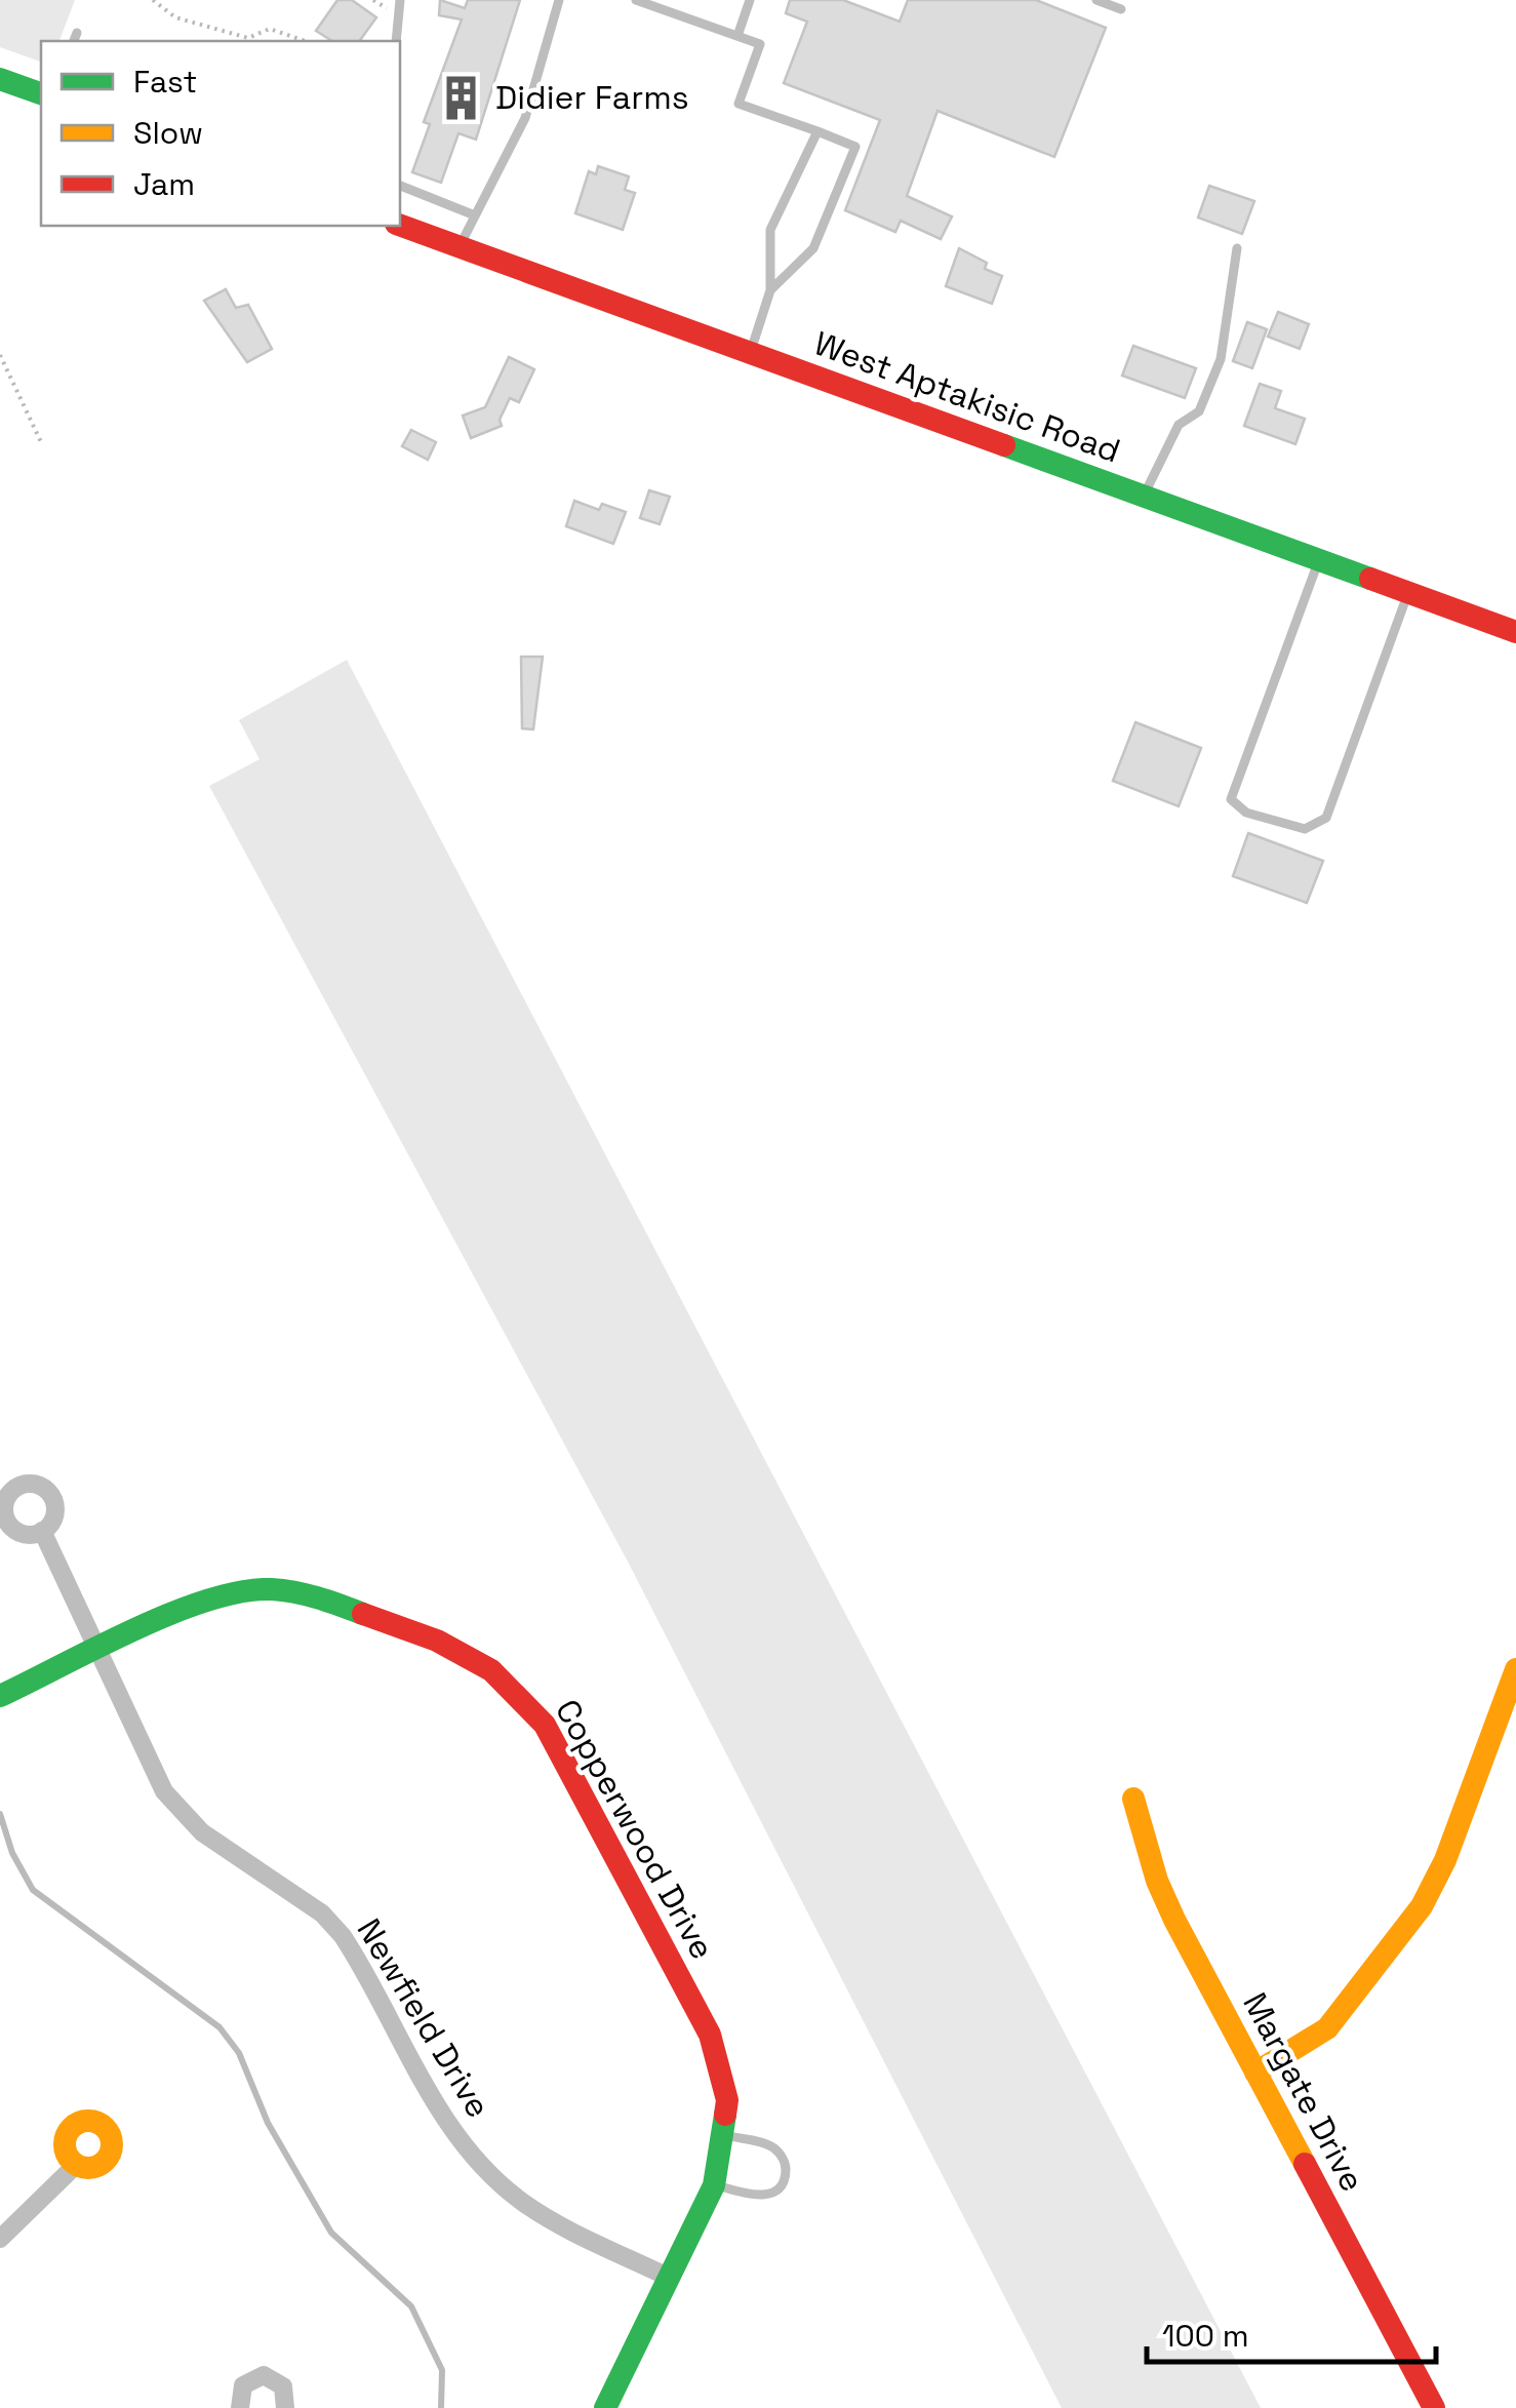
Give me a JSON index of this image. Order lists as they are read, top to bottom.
{
  "streets": {
    "street": [
      "West Aptakisic Road",
      "Copperwood Drive",
      "Newfield Drive",
      "Margate Drive"
    ]
  },
  "crossings": [
    ["Copperwood Drive", "Newfield Drive"]
  ],
  "places": {
    "building": ["Didier Farms"]
  },
  "legend": ["Fast", "Slow", "Jam"],
  "scale_bar": "100 m"
}
